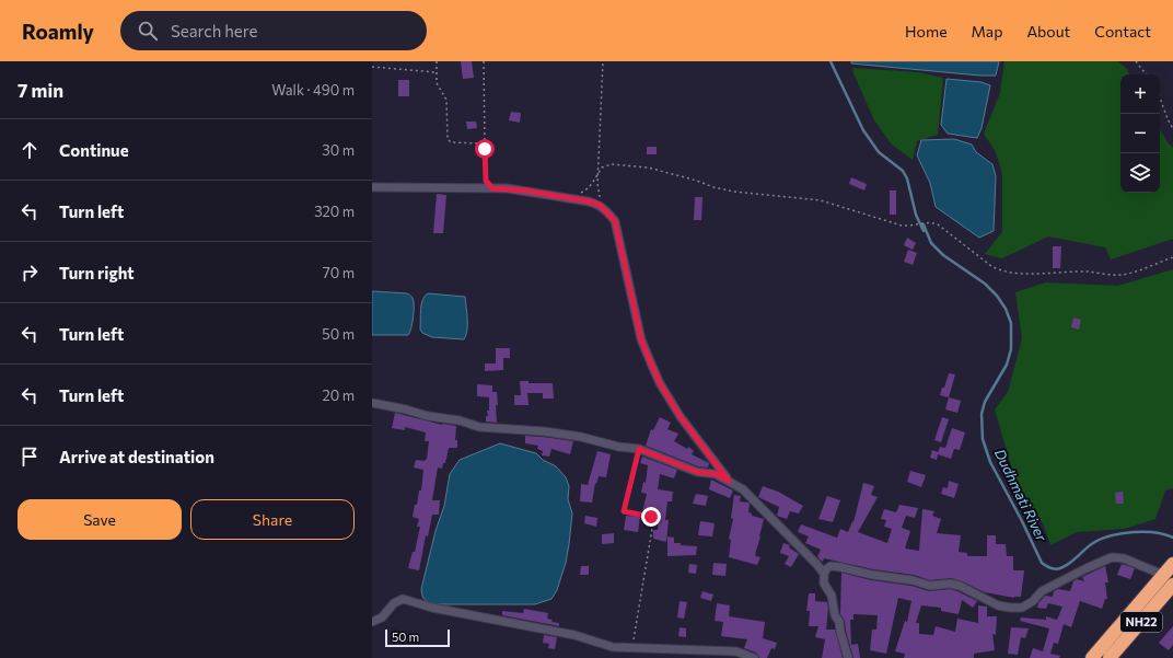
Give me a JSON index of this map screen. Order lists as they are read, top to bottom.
{
  "streets": {
    "highway": ["NH22"]
  },
  "water": ["Dudhmati River"],
  "scale_bar": "50 m",
  "page": {
    "header": "Roamly",
    "search": "Search here",
    "nav": [
      "Home",
      "Map",
      "About",
      "Contact"
    ],
    "heading": ["7 min", "Walk · 490 m"],
    "map_buttons": ["+", "−"],
    "list": [
      ["Continue", "30 m"],
      ["Turn left", "320 m"],
      ["Turn right", "70 m"],
      ["Turn left", "50 m"],
      ["Turn left", "20 m"],
      "Arrive at destination"
    ],
    "buttons": ["Save", "Share"],
    "scale": "50 m"
  }
}
